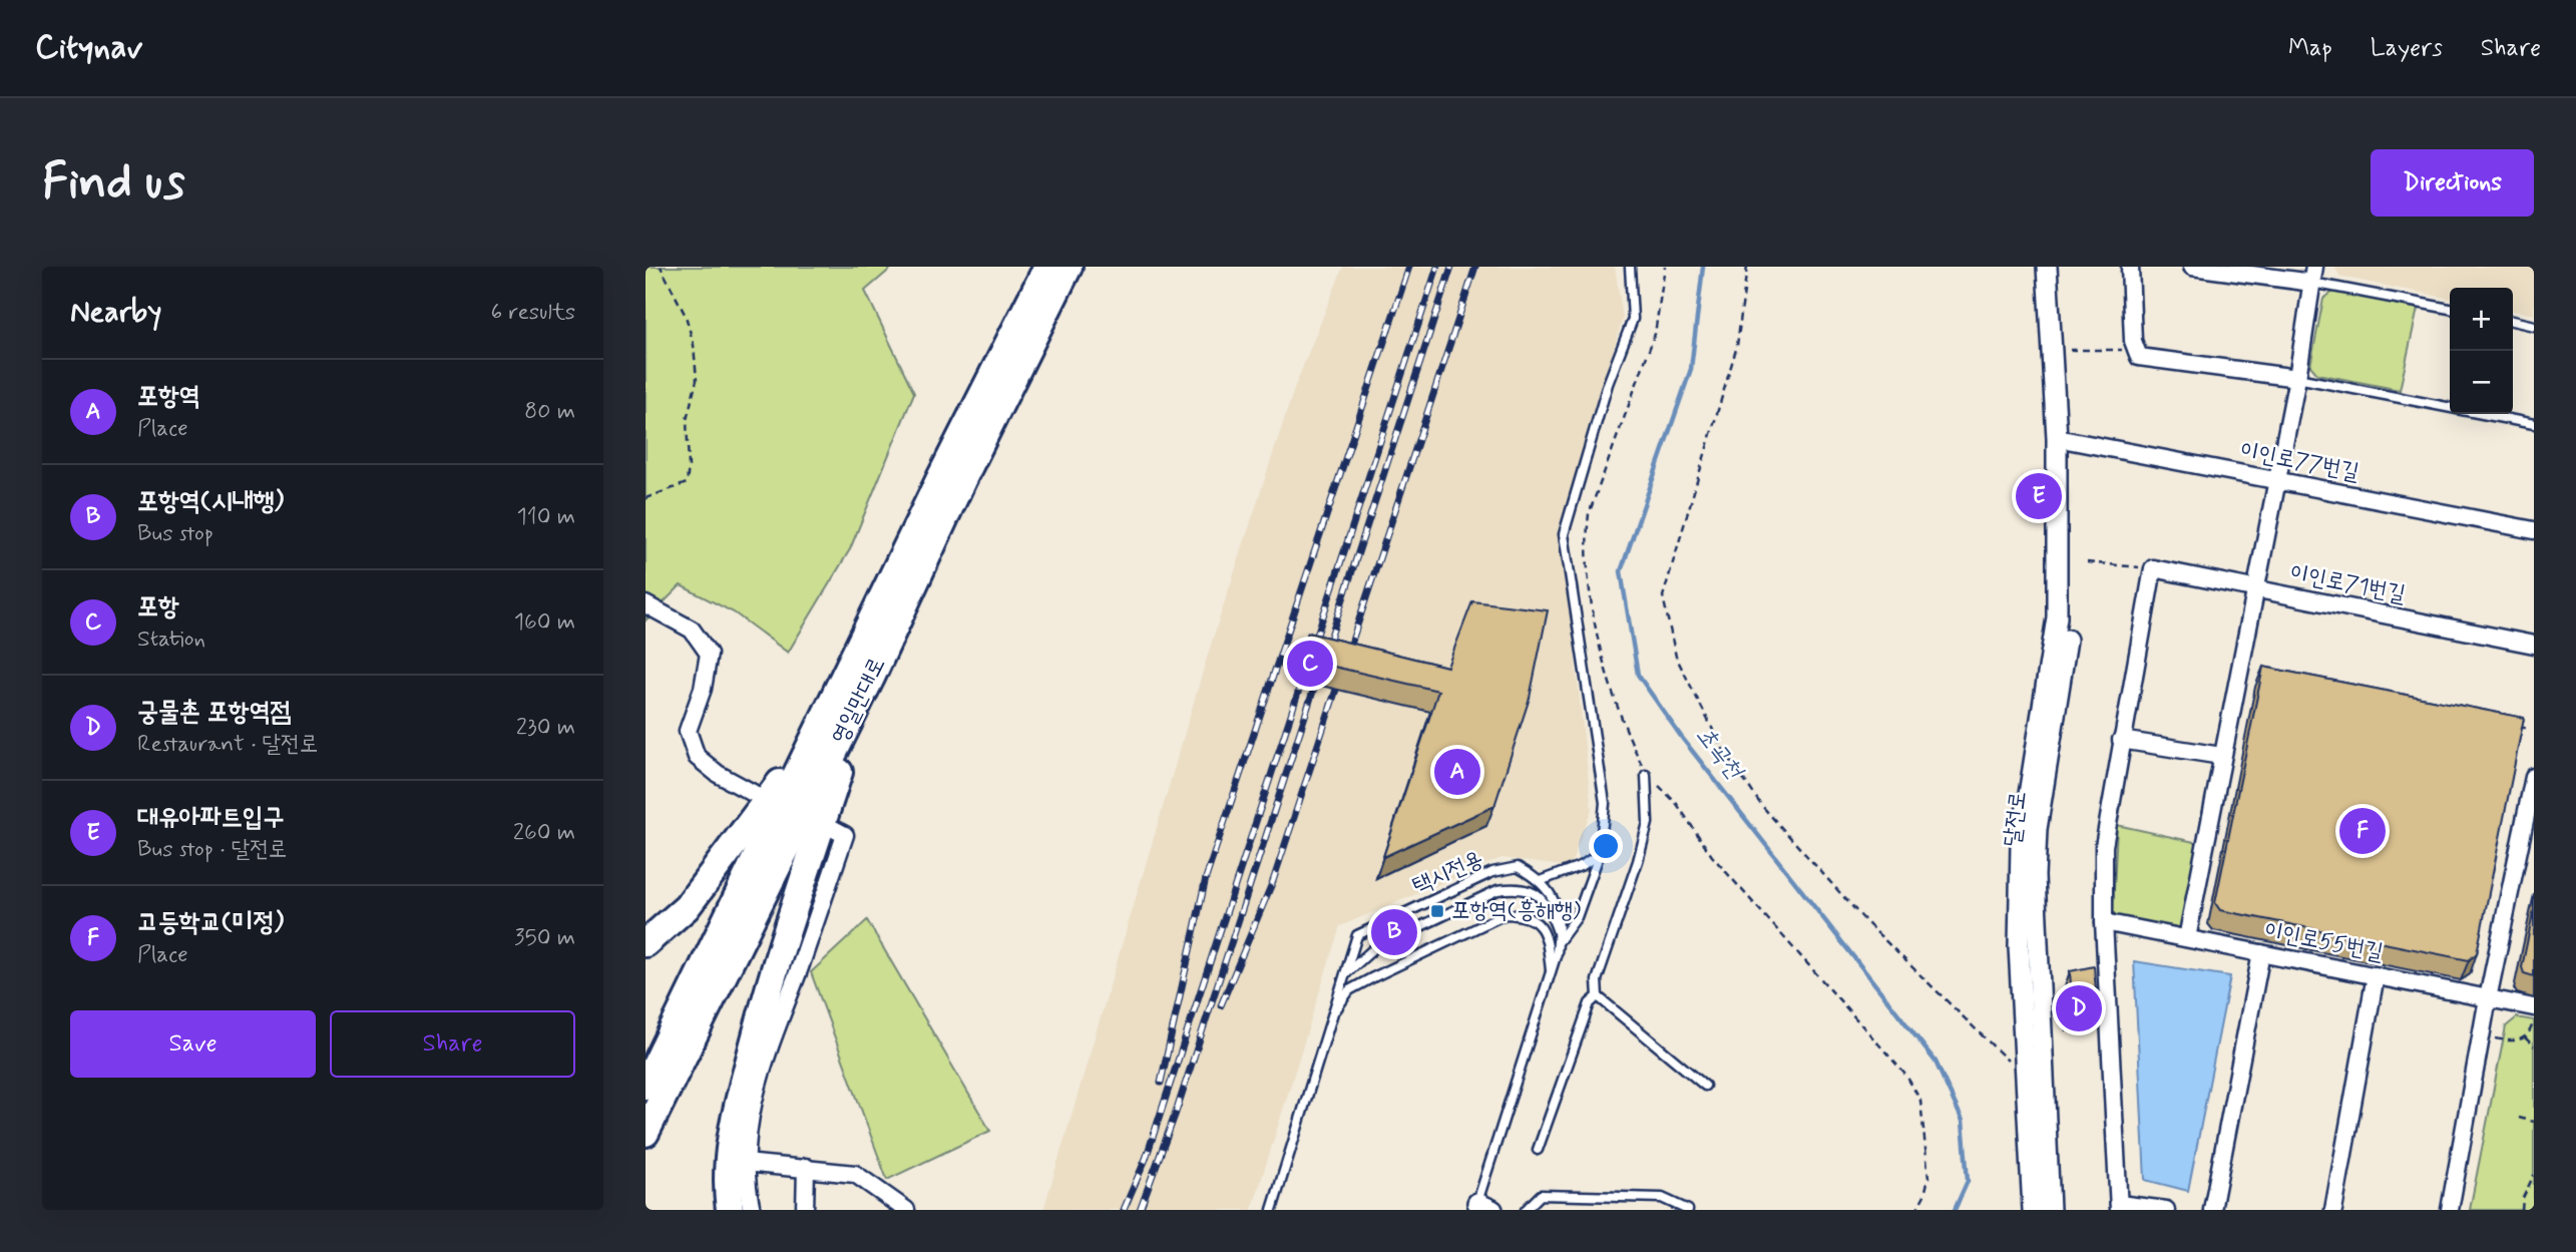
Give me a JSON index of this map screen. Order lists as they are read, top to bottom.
{
  "streets": {
    "highway": ["영일만대로"],
    "street": [
      "이인로77번길",
      "이인로71번길",
      "달전로",
      "이인로55번길"
    ],
    "lane": ["택시전용"]
  },
  "crossings": [
    ["이인로77번길", "달전로"]
  ],
  "water": ["초곡천"],
  "places": {
    "transit": ["포항역(흥해행)"]
  },
  "page": {
    "header": "Citynav",
    "nav": ["Map", "Layers", "Share"],
    "buttons": [
      "Directions",
      ["Save", "Share"]
    ],
    "title": "Find us",
    "heading": ["Nearby", "6 results"],
    "map_buttons": ["+", "−"],
    "list": [
      {
        "mark": "A",
        "name": "포항역",
        "note": "Place",
        "value": "80 m"
      },
      {
        "mark": "B",
        "name": "포항역(시내행)",
        "note": "Bus stop",
        "value": "110 m"
      },
      {
        "mark": "C",
        "name": "포항",
        "note": "Station",
        "value": "160 m"
      },
      {
        "mark": "D",
        "name": "궁물촌 포항역점",
        "note": "Restaurant · 달전로",
        "value": "230 m"
      },
      {
        "mark": "E",
        "name": "대유아파트입구",
        "note": "Bus stop · 달전로",
        "value": "260 m"
      },
      {
        "mark": "F",
        "name": "고등학교(미정)",
        "note": "Place",
        "value": "350 m"
      }
    ],
    "pins": [
      "E",
      "C",
      "A",
      "F",
      "B",
      "D"
    ]
  }
}
